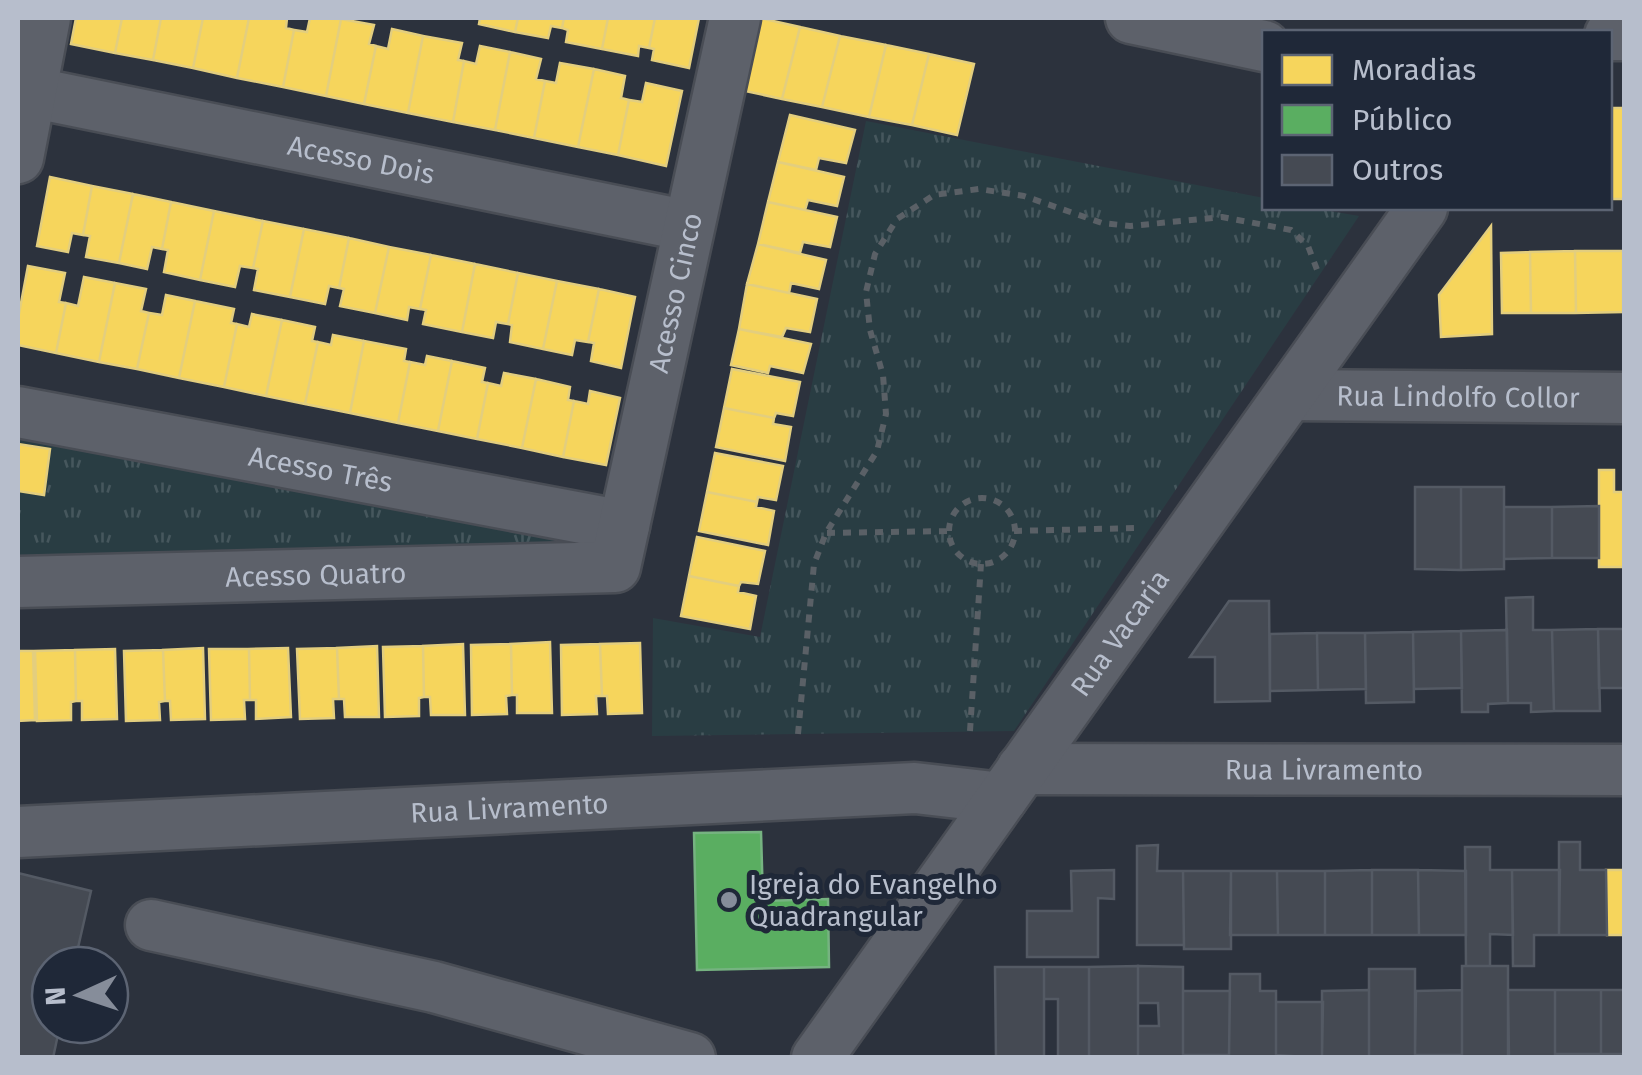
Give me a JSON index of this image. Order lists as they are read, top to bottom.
{
  "streets": {
    "street": [
      "Acesso Dois",
      "Acesso Cinco",
      "Rua Lindolfo Collor",
      "Acesso Três",
      "Acesso Quatro",
      "Rua Vacaria",
      "Rua Livramento"
    ]
  },
  "crossings": [
    ["Acesso Dois", "Acesso Cinco"],
    ["Acesso Cinco", "Acesso Três"],
    ["Acesso Cinco", "Acesso Quatro"],
    ["Rua Lindolfo Collor", "Rua Vacaria"],
    ["Acesso Três", "Acesso Quatro"],
    ["Rua Vacaria", "Rua Livramento"]
  ],
  "places": ["Igreja do Evangelho Quadrangular"],
  "legend": ["Moradias", "Público", "Outros"],
  "north": "left"
}
